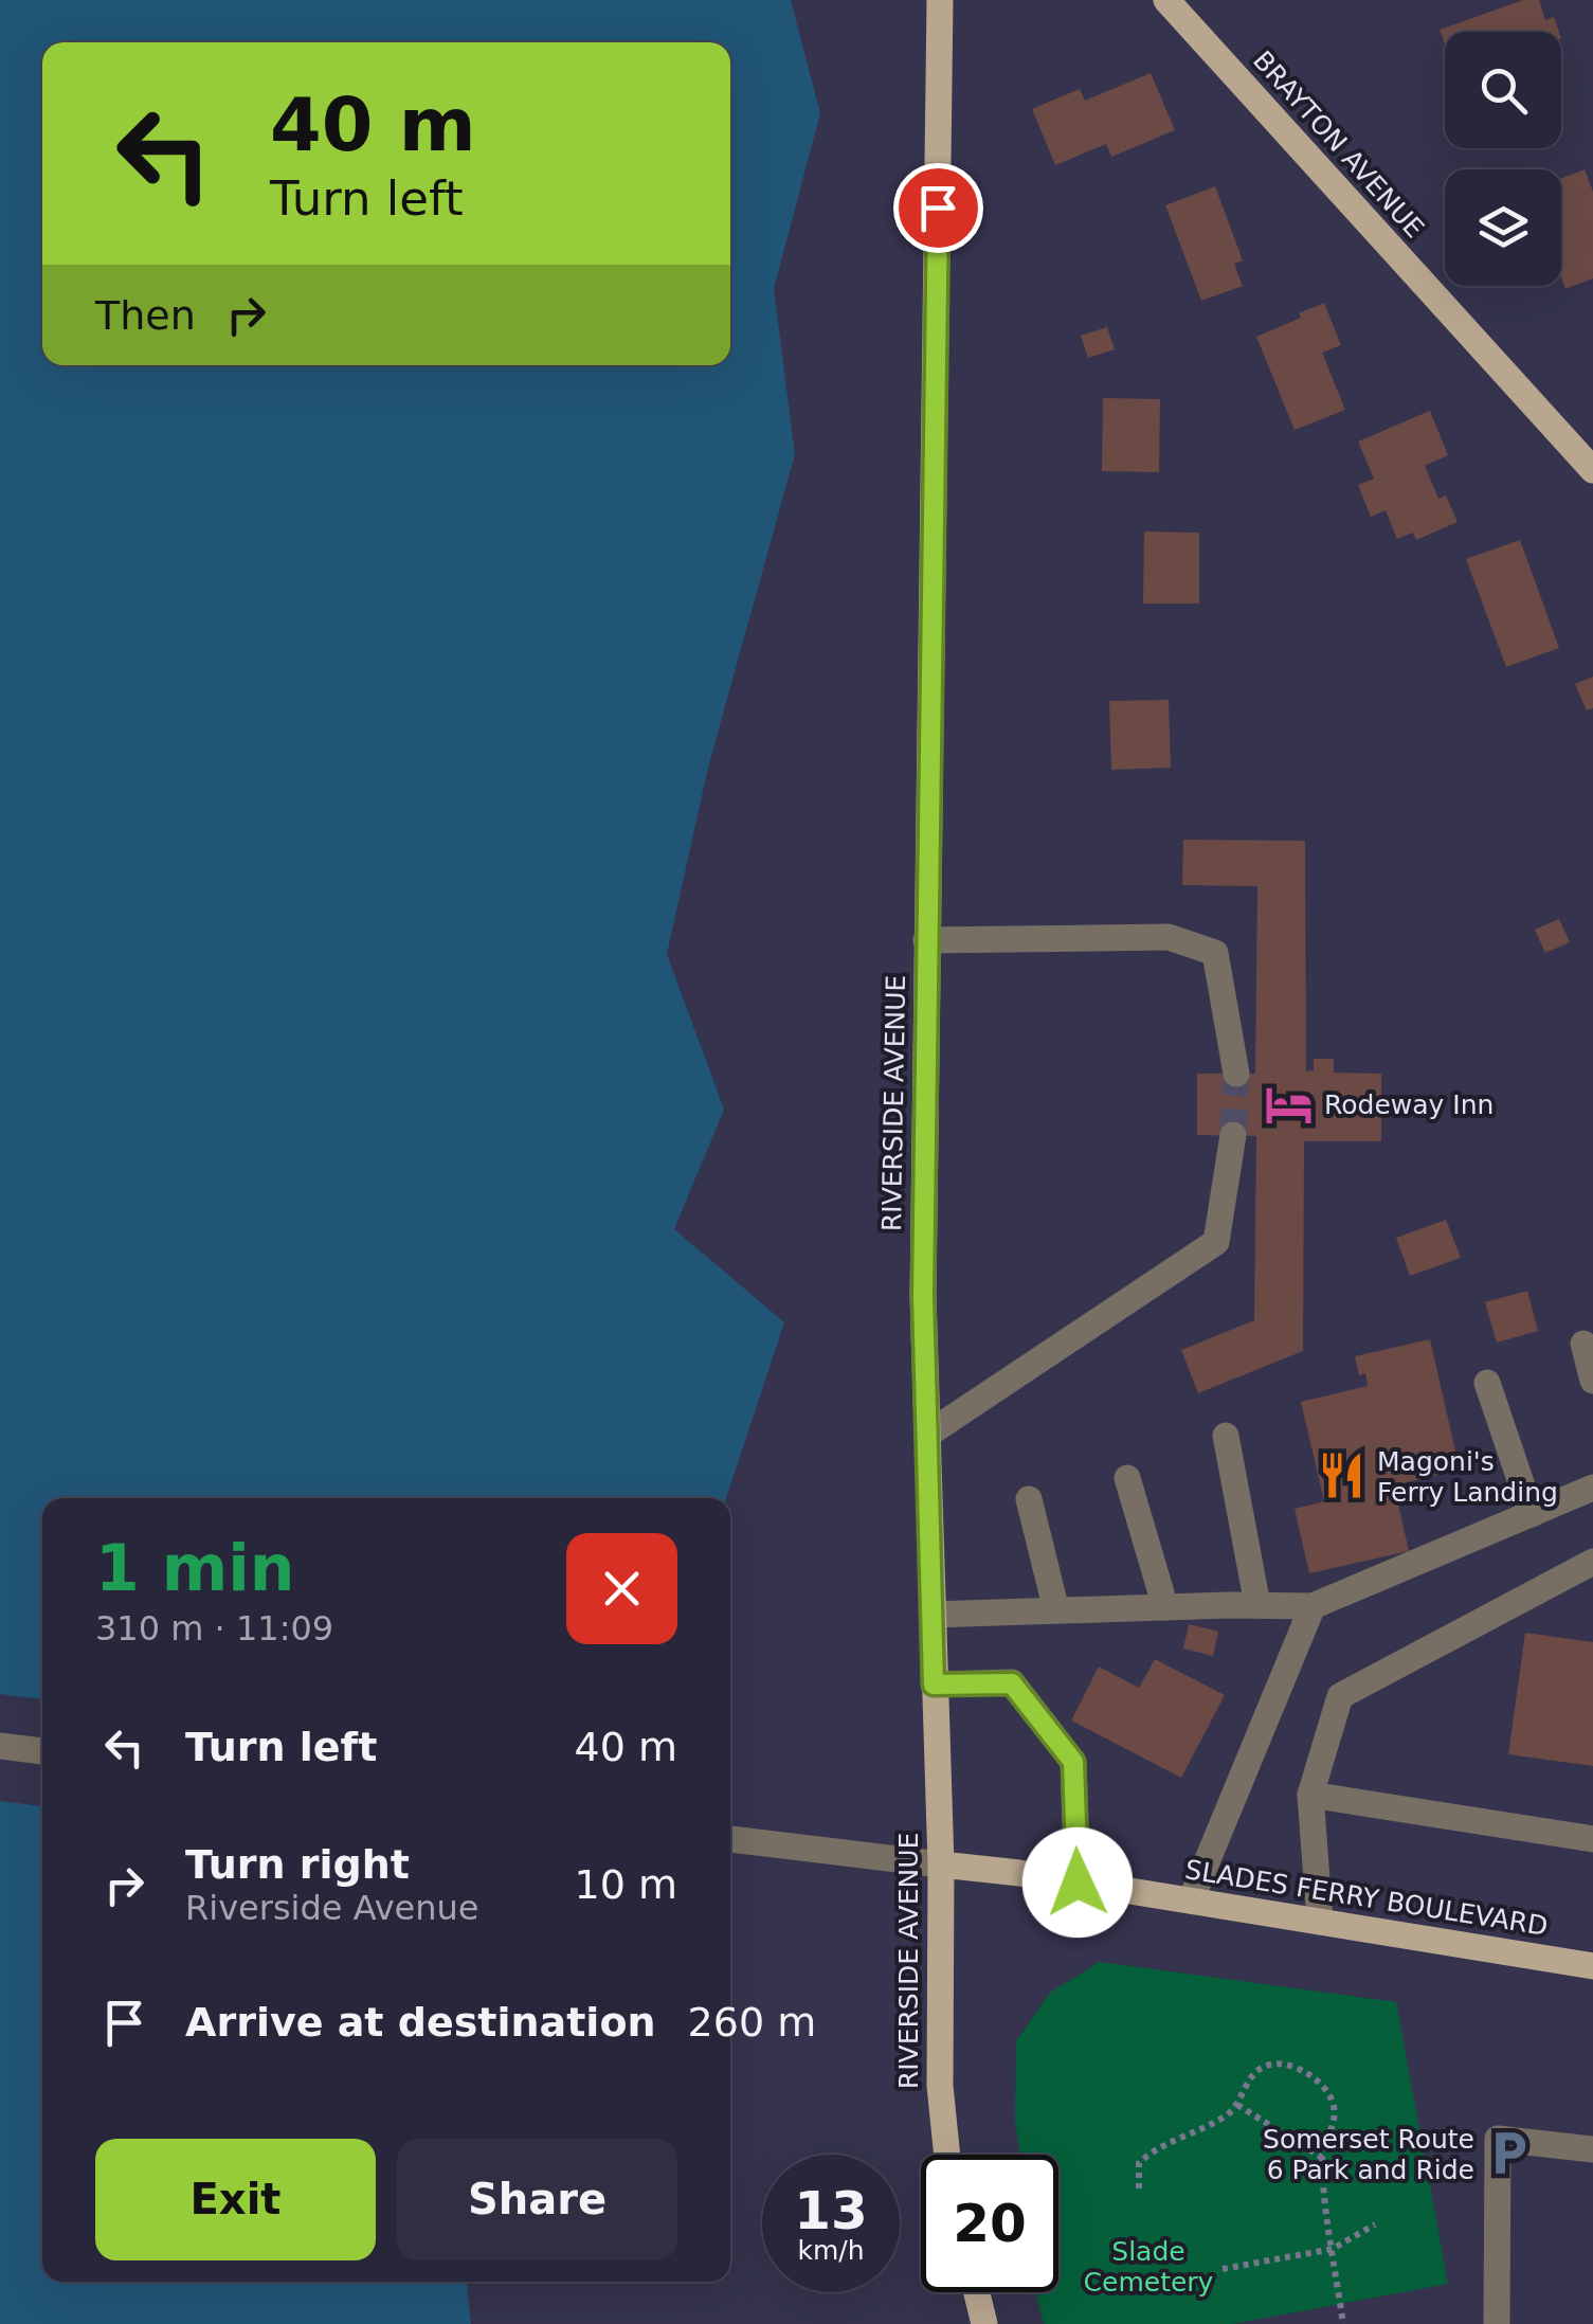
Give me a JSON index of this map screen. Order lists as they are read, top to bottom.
{
  "streets": {
    "main road": ["BRAYTON AVENUE", "RIVERSIDE AVENUE", "SLADES FERRY BOULEVARD"]
  },
  "crossings": [
    ["RIVERSIDE AVENUE", "SLADES FERRY BOULEVARD"]
  ],
  "parks": ["Slade Cemetery"],
  "places": {
    "hotel": ["Rodeway Inn"],
    "restaurant": ["Magoni's Ferry Landing"],
    "parking": ["Somerset Route 6 Park and Ride"]
  },
  "page": {
    "turn": ["40 m", "Turn left"],
    "then": "Then",
    "heading": ["1 min", "310 m · 11:09"],
    "list": [
      {
        "name": "Turn left",
        "value": "40 m"
      },
      {
        "name": "Turn right",
        "note": "Riverside Avenue",
        "value": "10 m"
      },
      {
        "name": "Arrive at destination",
        "value": "260 m"
      }
    ],
    "buttons": ["Exit", "Share"],
    "speed": "13 km/h",
    "limit": "20"
  }
}
